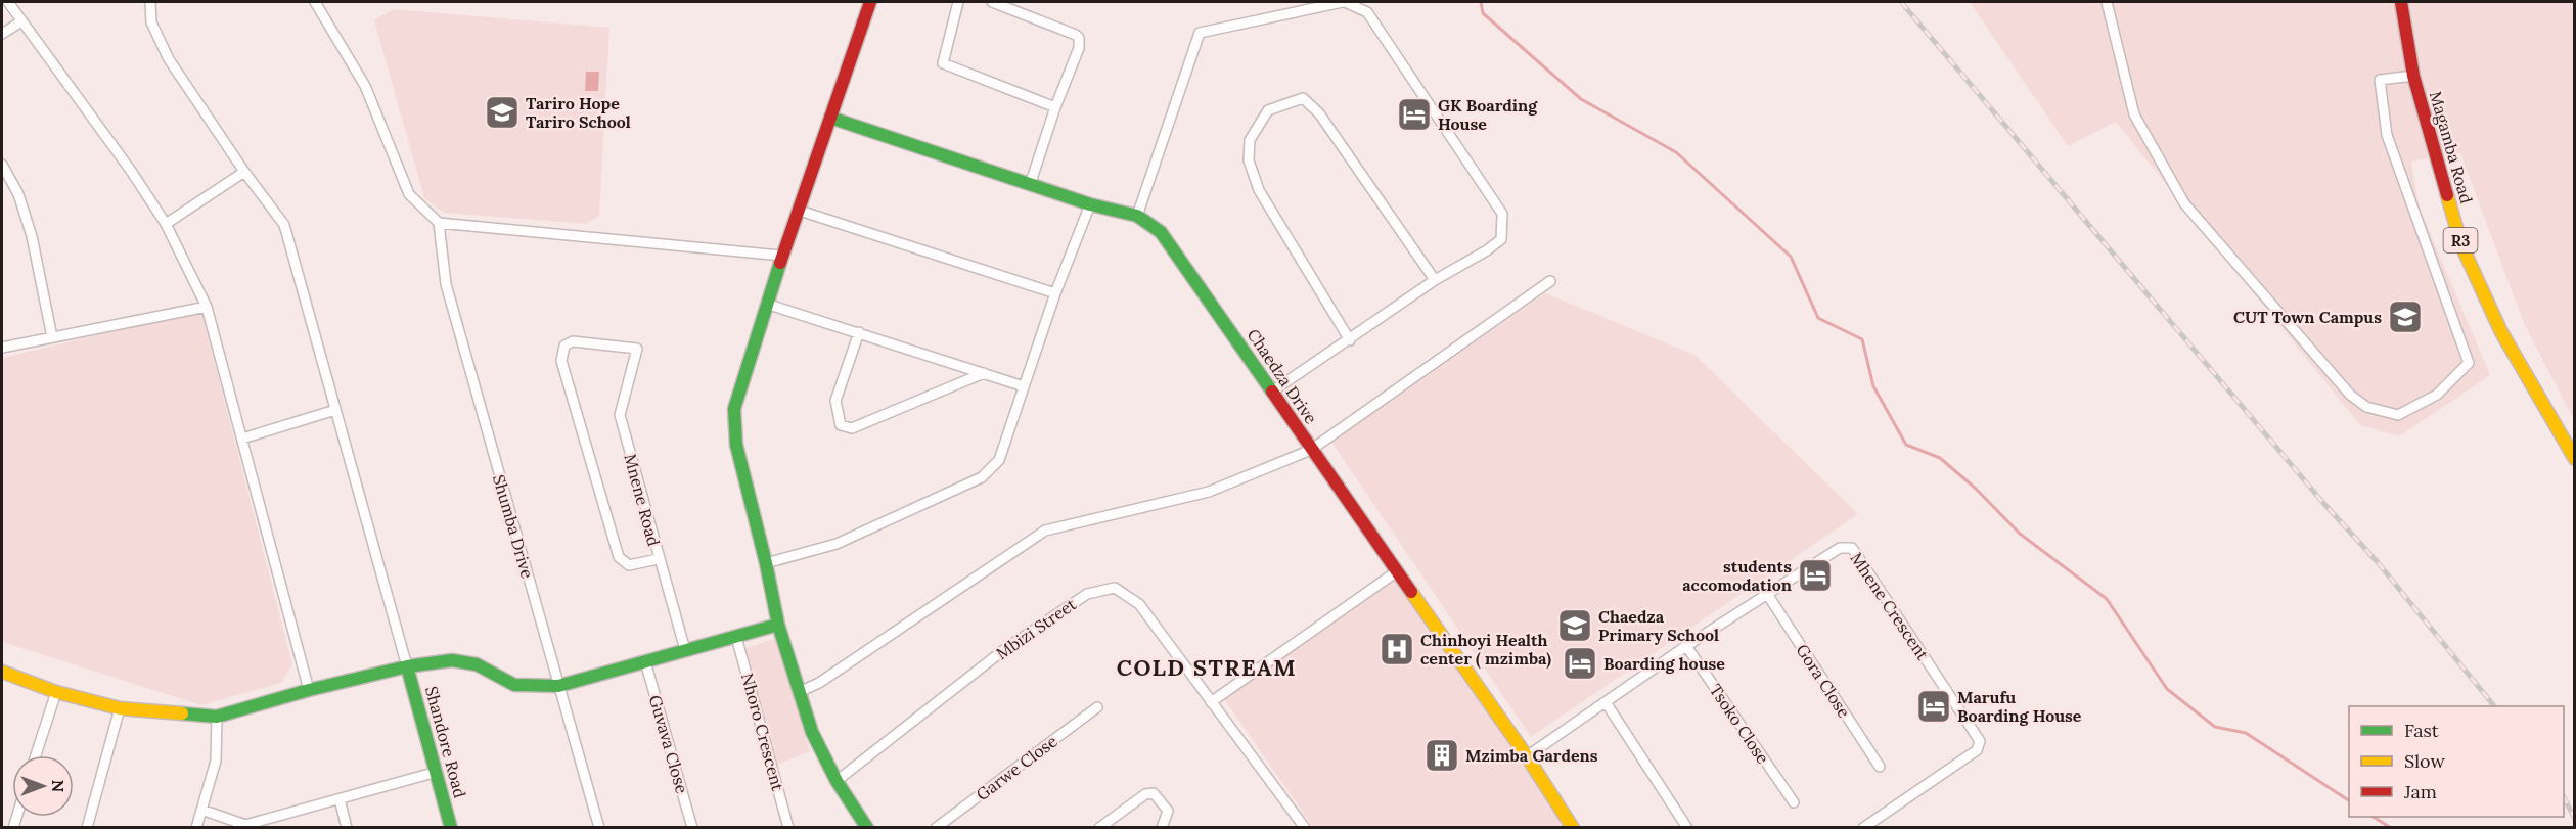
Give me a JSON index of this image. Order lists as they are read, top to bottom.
{
  "streets": {
    "main road": [
      "Magamba Road",
      "R3",
      "Chaedza Drive",
      "Shandore Road"
    ],
    "street": [
      "Mnene Road",
      "Shumba Drive",
      "Mhene Crescent",
      "Mbizi Street",
      "Gora Close",
      "Tsoko Close",
      "Nhoro Crescent",
      "Guvava Close",
      "Garwe Close"
    ]
  },
  "crossings": [
    ["Chaedza Drive", "Mhene Crescent"],
    ["Mhene Crescent", "Gora Close"],
    ["Mhene Crescent", "Tsoko Close"]
  ],
  "districts": ["COLD STREAM"],
  "places": {
    "school or university": ["Tariro Hope Tariro School", "CUT Town Campus", "Chaedza Primary School"],
    "hotel": [
      "GK Boarding House",
      "students accomodation",
      "Boarding house",
      "Marufu Boarding House"
    ],
    "hospital": ["Chinhoyi Health center ( mzimba)"],
    "building": ["Mzimba Gardens"]
  },
  "legend": ["Fast", "Slow", "Jam"],
  "north": "right"
}
